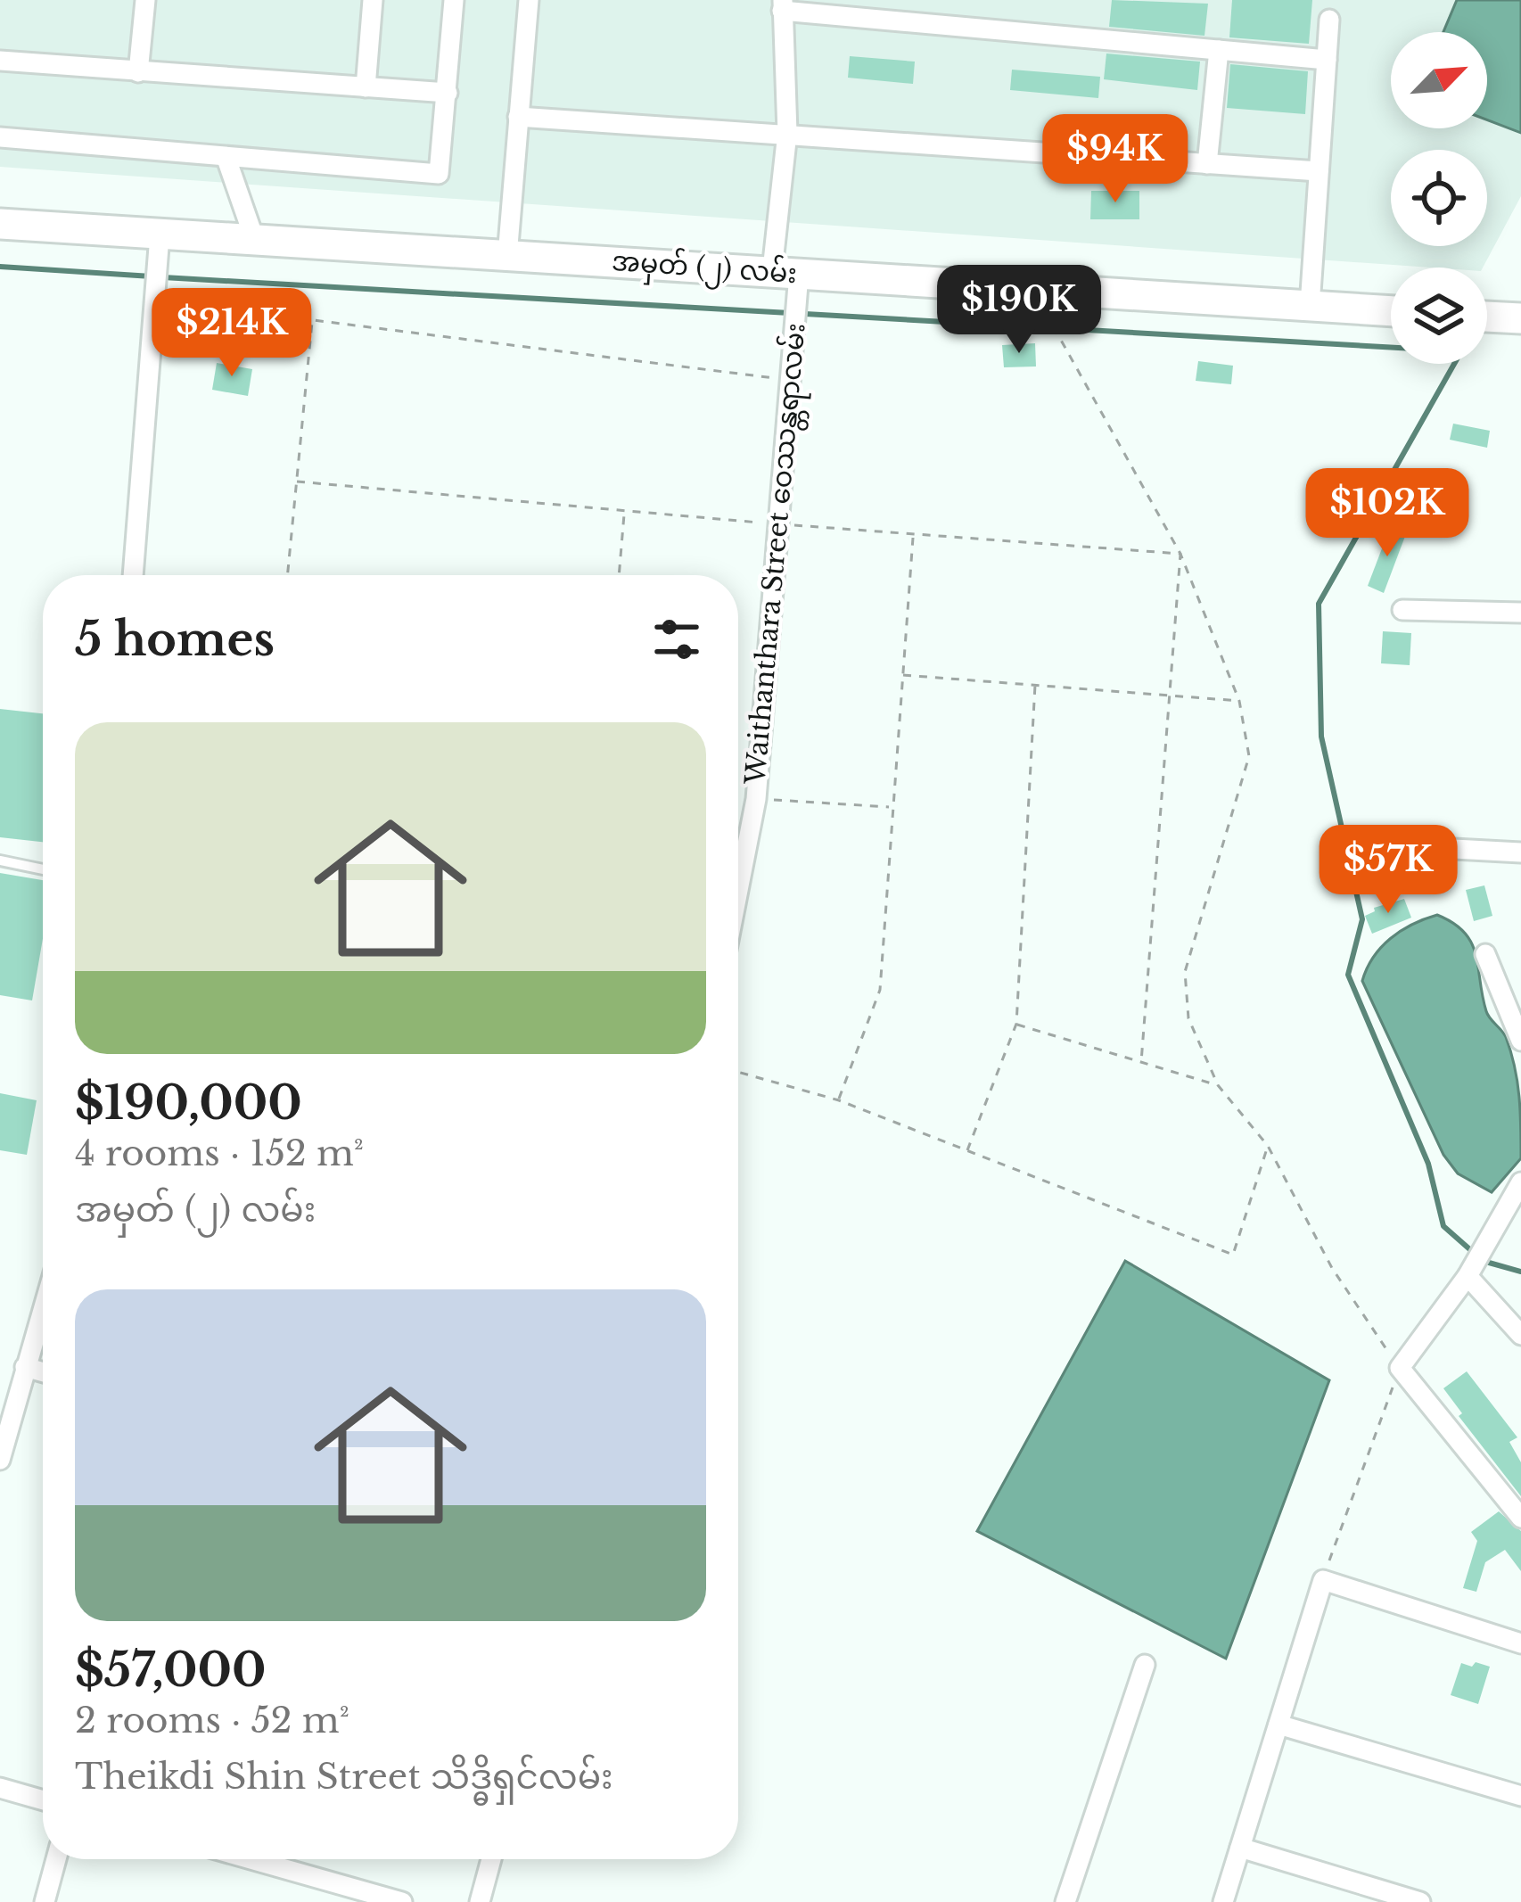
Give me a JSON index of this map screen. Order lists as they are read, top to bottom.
{
  "streets": {
    "main road": ["အမှတ် (၂) လမ်း"],
    "street": ["Waithanthara Street ဝေဿန္တရာလမ်း"]
  },
  "crossings": [
    ["အမှတ် (၂) လမ်း", "Waithanthara Street ဝေဿန္တရာလမ်း"]
  ],
  "north": "top right",
  "page": {
    "price": [
      "$94K",
      "$190K",
      "$214K",
      "$102K",
      "$57K"
    ],
    "heading": "5 homes",
    "list": [
      {
        "name": "$190,000",
        "note": "4 rooms · 152 m² · အမှတ် (၂) လမ်း"
      },
      {
        "name": "$57,000",
        "note": "2 rooms · 52 m² · Theikdi Shin Street သိဒ္ဓိရှင်လမ်း"
      }
    ]
  }
}
